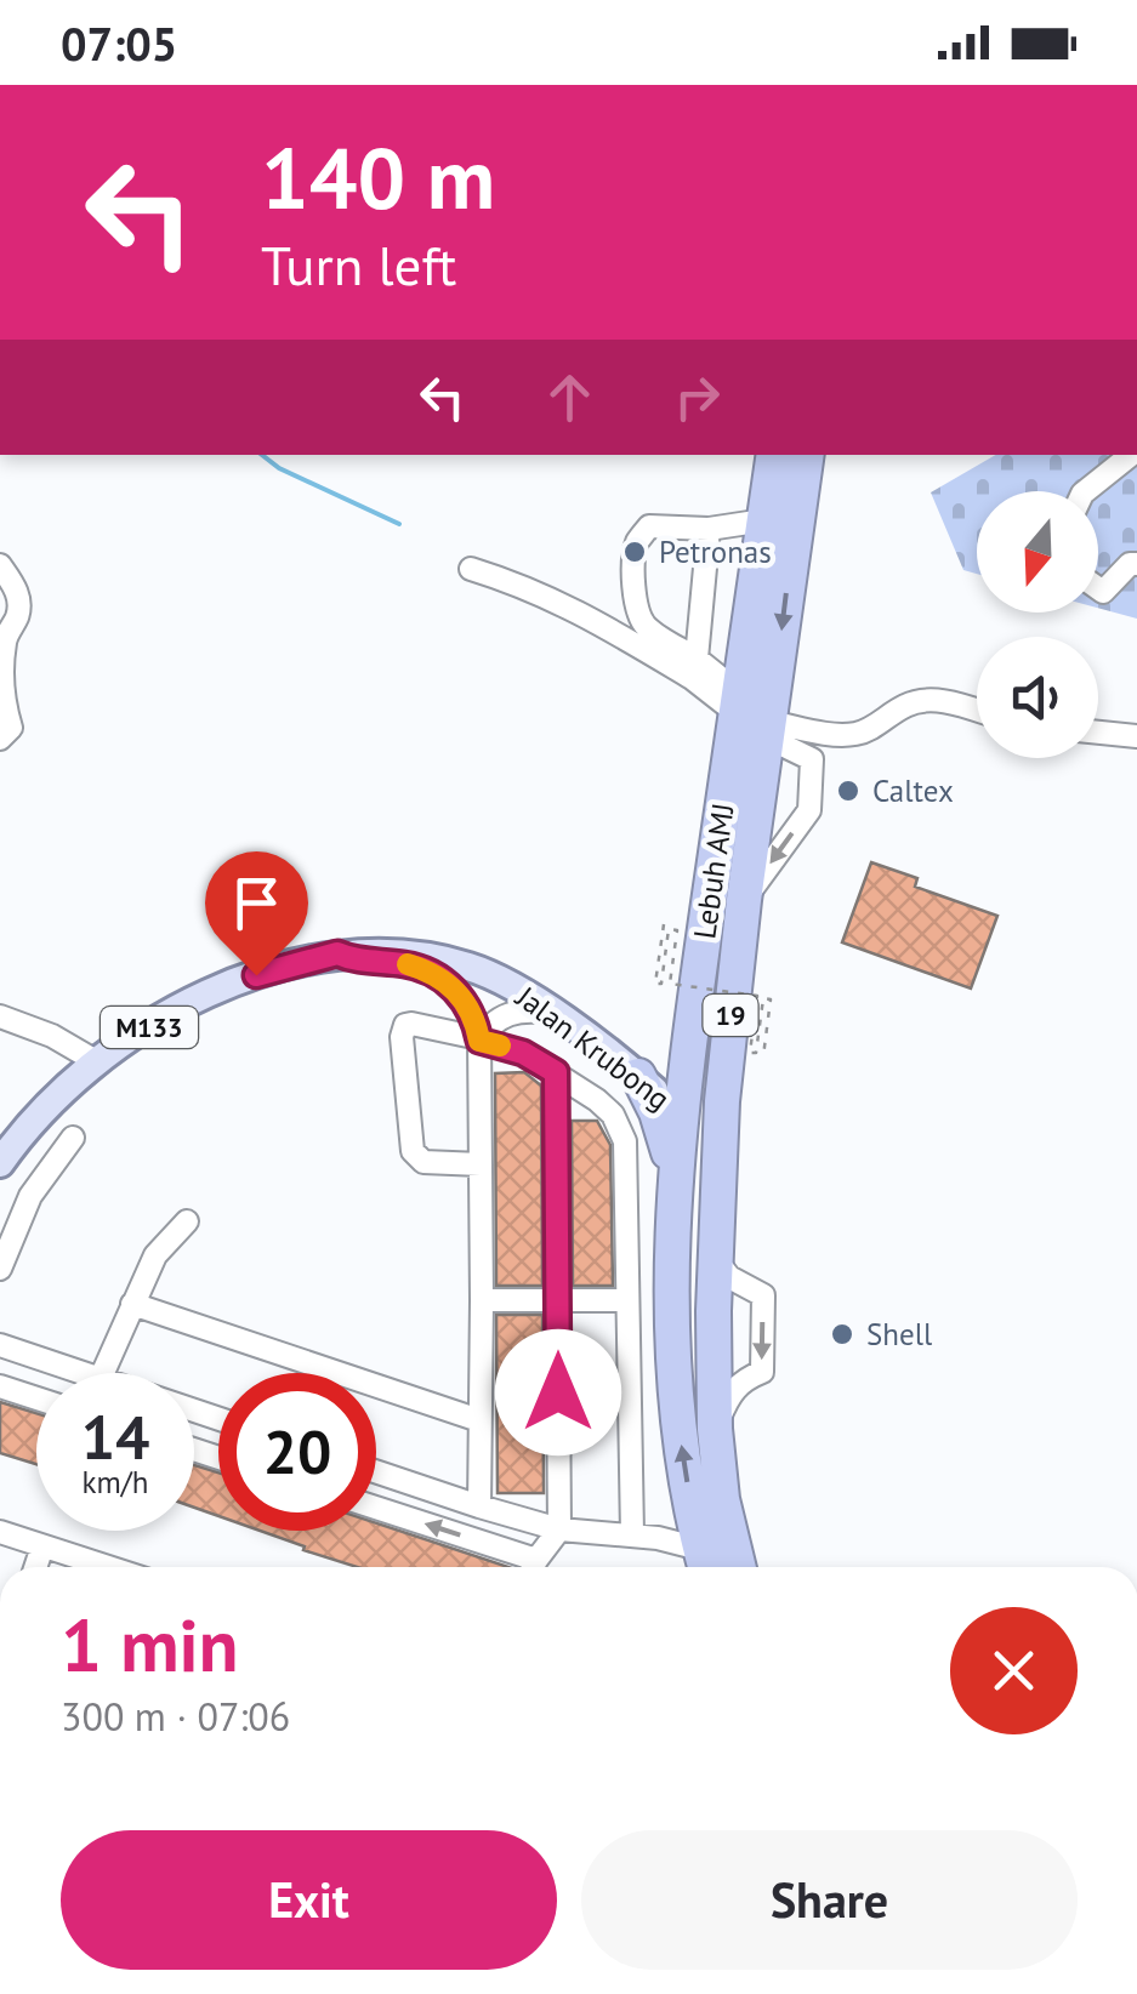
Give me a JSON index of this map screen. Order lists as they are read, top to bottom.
{
  "streets": {
    "highway": ["Lebuh AMJ", "19"],
    "main road": ["M133", "Jalan Krubong"]
  },
  "crossings": [
    ["Lebuh AMJ", "Jalan Krubong"]
  ],
  "places": ["Petronas", "Caltex", "Shell"],
  "north": "bottom",
  "page": {
    "status": "07:05",
    "turn": ["140 m", "Turn left"],
    "speed": "14 km/h",
    "limit": "20",
    "heading": ["1 min", "300 m · 07:06"],
    "buttons": ["Exit", "Share"]
  }
}
